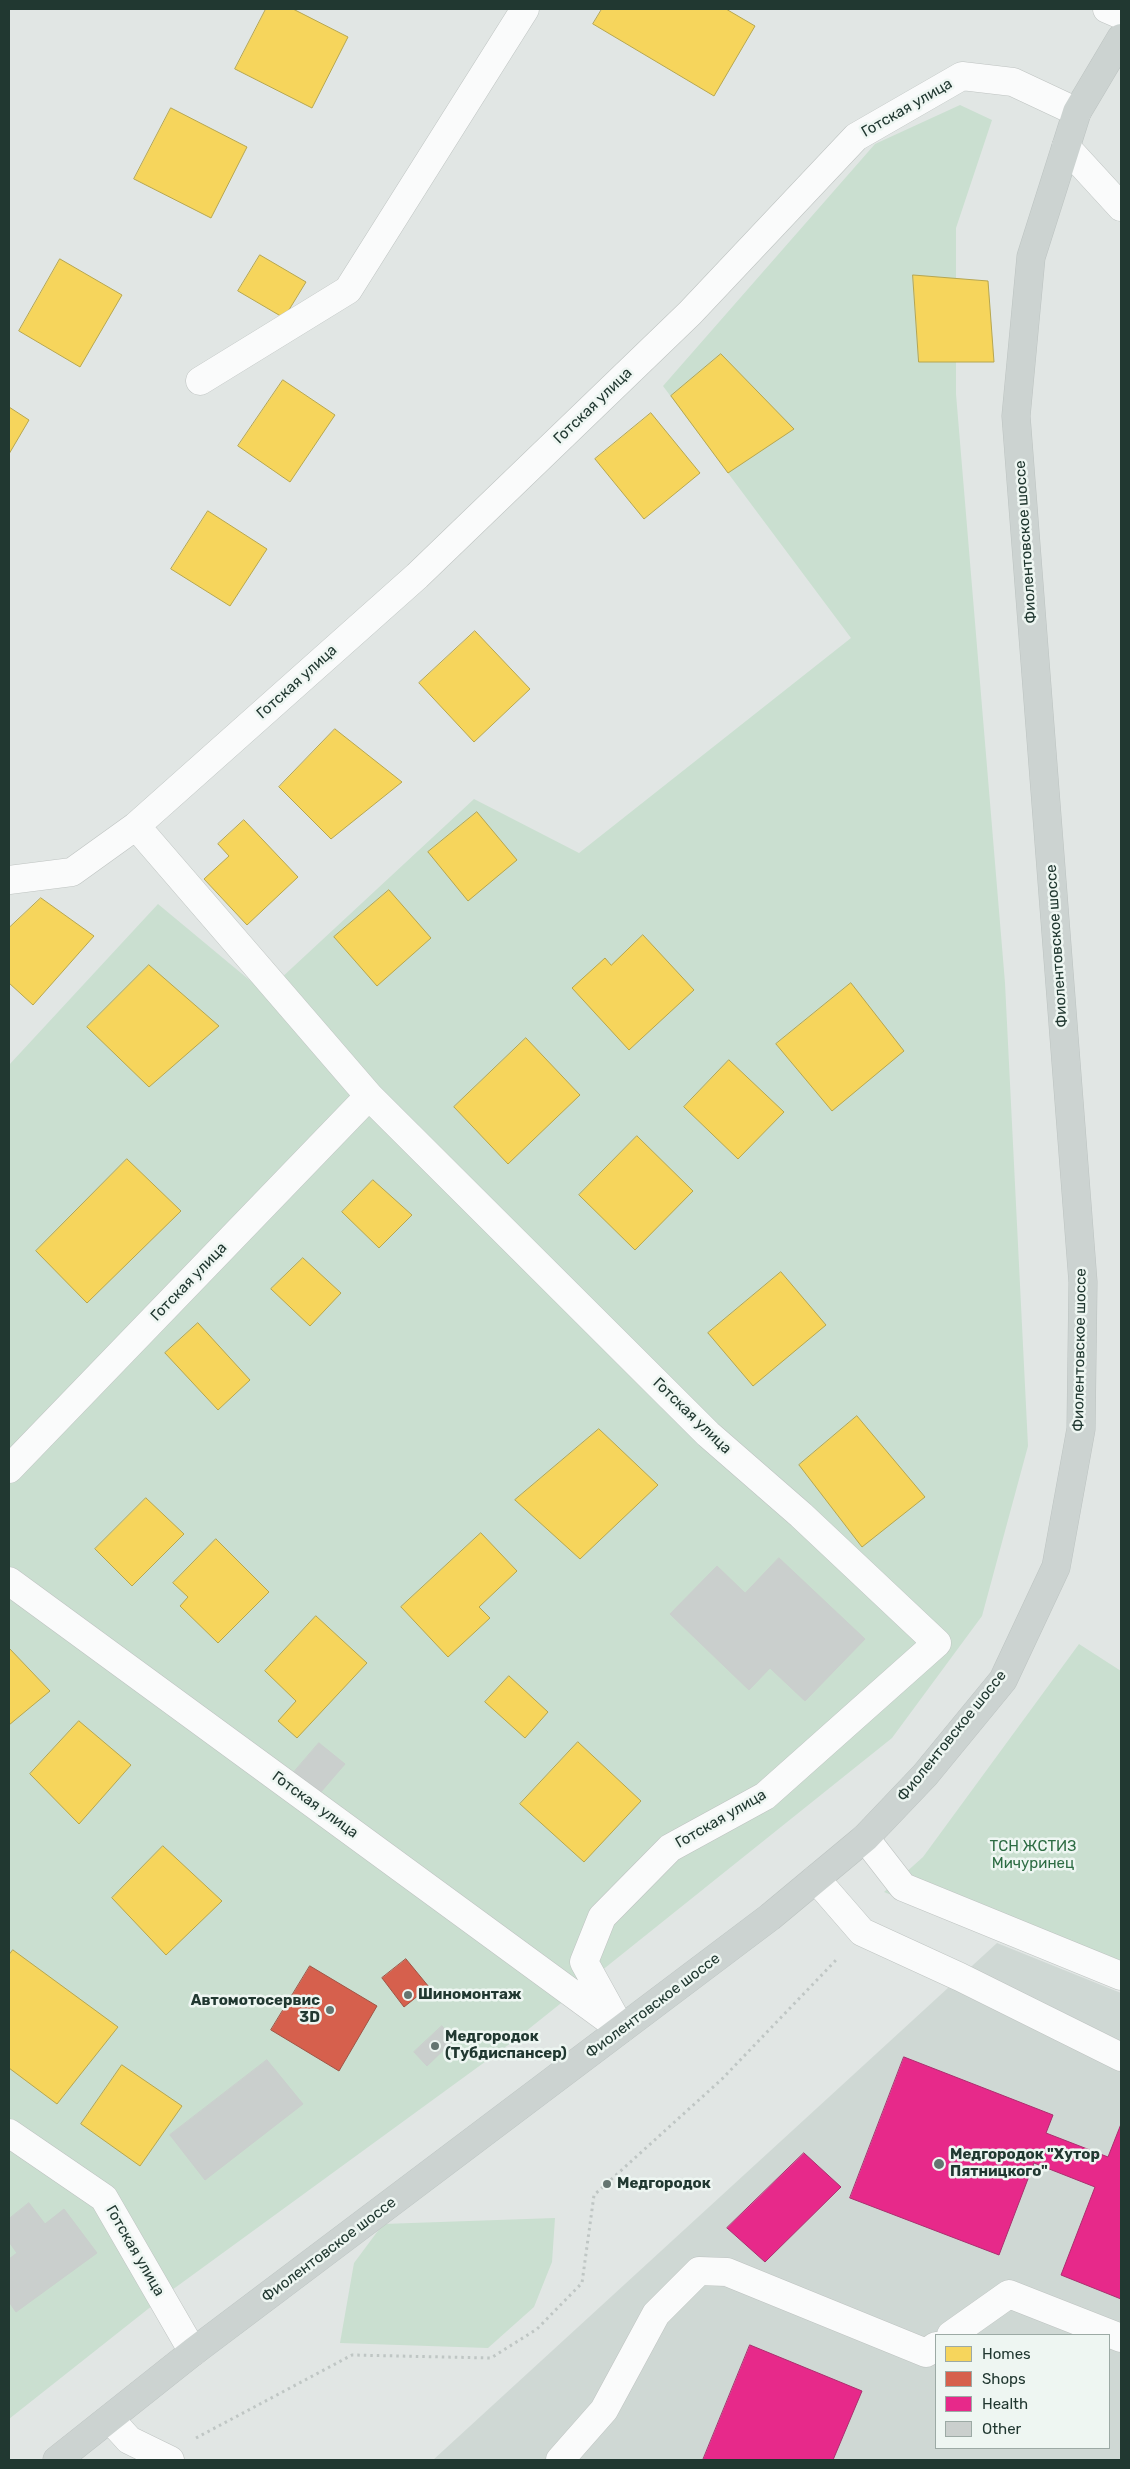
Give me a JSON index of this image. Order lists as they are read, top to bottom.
{
  "streets": {
    "main road": ["Фиолентовское шоссе"],
    "street": ["Готская улица"]
  },
  "crossings": [
    ["Готская улица", "Фиолентовское шоссе"]
  ],
  "parks": ["ТСН ЖСТИЗ Мичуринец"],
  "places": [
    "Шиномонтаж",
    "Автомотосервис 3D",
    "Медгородок (Тубдиспансер)",
    "Медгородок \"Хутор Пятницкого\"",
    "Медгородок"
  ],
  "legend": [
    "Homes",
    "Shops",
    "Health",
    "Other"
  ]
}
